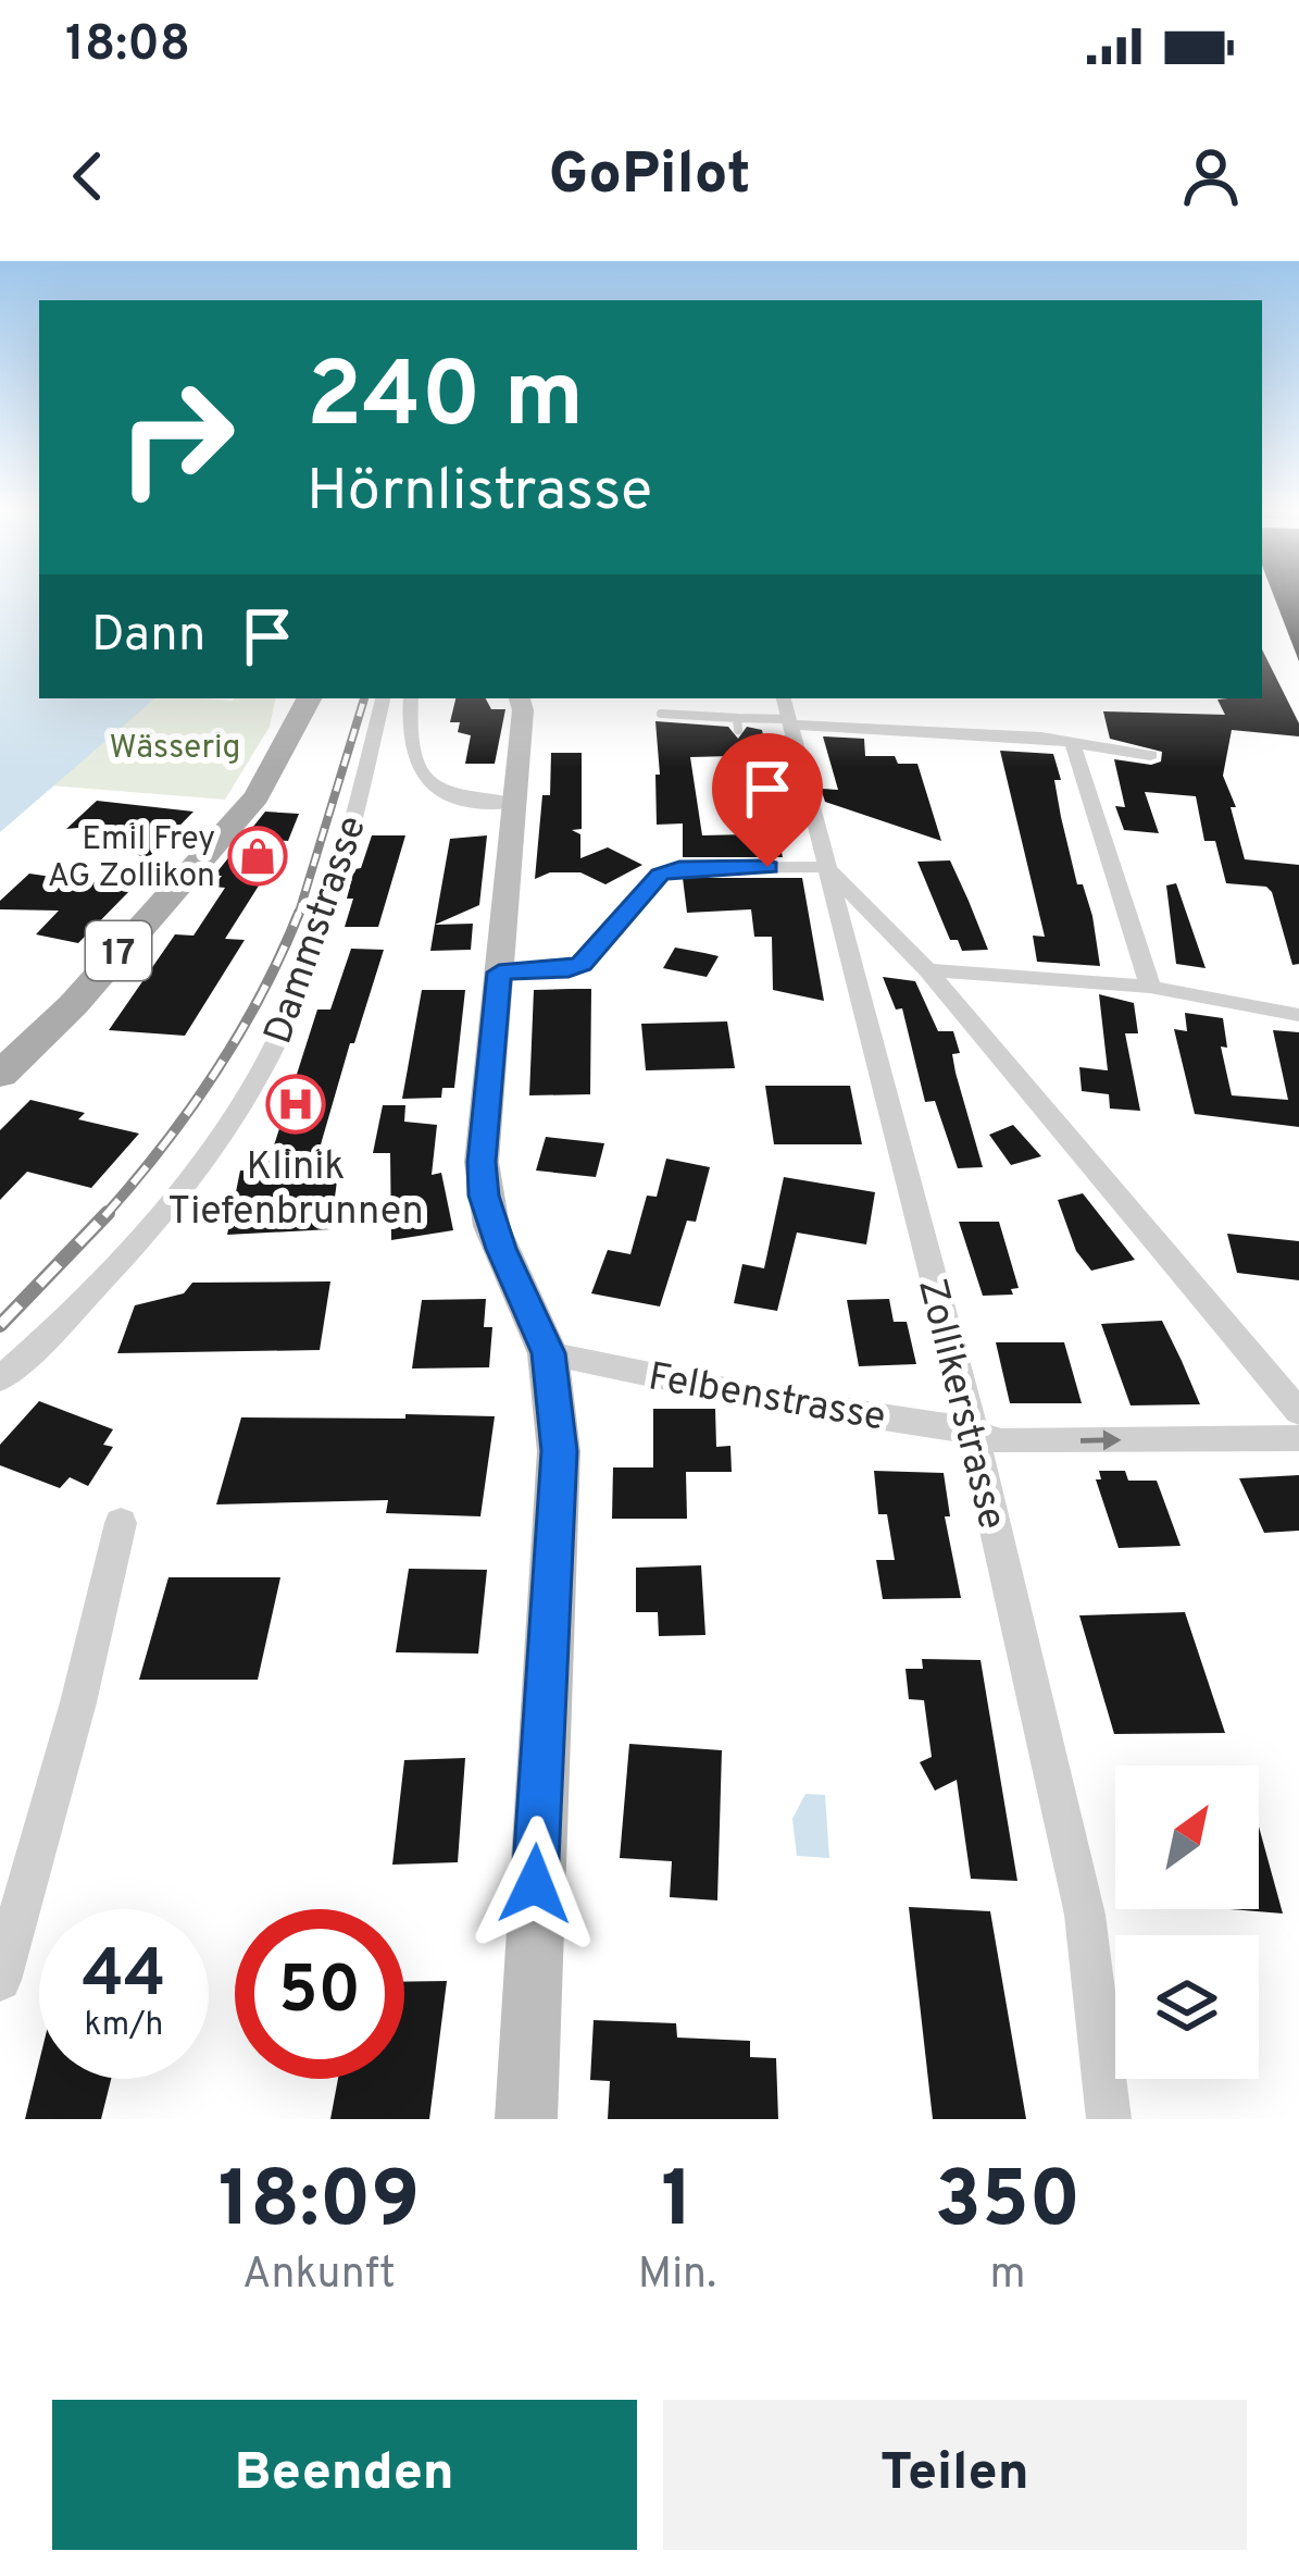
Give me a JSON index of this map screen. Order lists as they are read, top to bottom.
{
  "streets": {
    "main road": ["17"],
    "street": ["Dammstrasse", "Felbenstrasse", "Zollikerstrasse"]
  },
  "crossings": [
    ["Felbenstrasse", "Zollikerstrasse"]
  ],
  "one_way": ["Felbenstrasse"],
  "parks": ["Wässerig"],
  "places": {
    "shop": ["Emil Frey AG Zollikon"],
    "hospital": ["Klinik Tiefenbrunnen"]
  },
  "north": "top right",
  "page": {
    "status": "18:08",
    "header": "GoPilot",
    "turn": ["240 m", "Hörnlistrasse"],
    "then": "Dann",
    "speed": "44 km/h",
    "limit": "50",
    "eta": [
      "18:09",
      "Ankunft",
      "1",
      "Min.",
      "350",
      "m"
    ],
    "buttons": ["Beenden", "Teilen"]
  }
}
